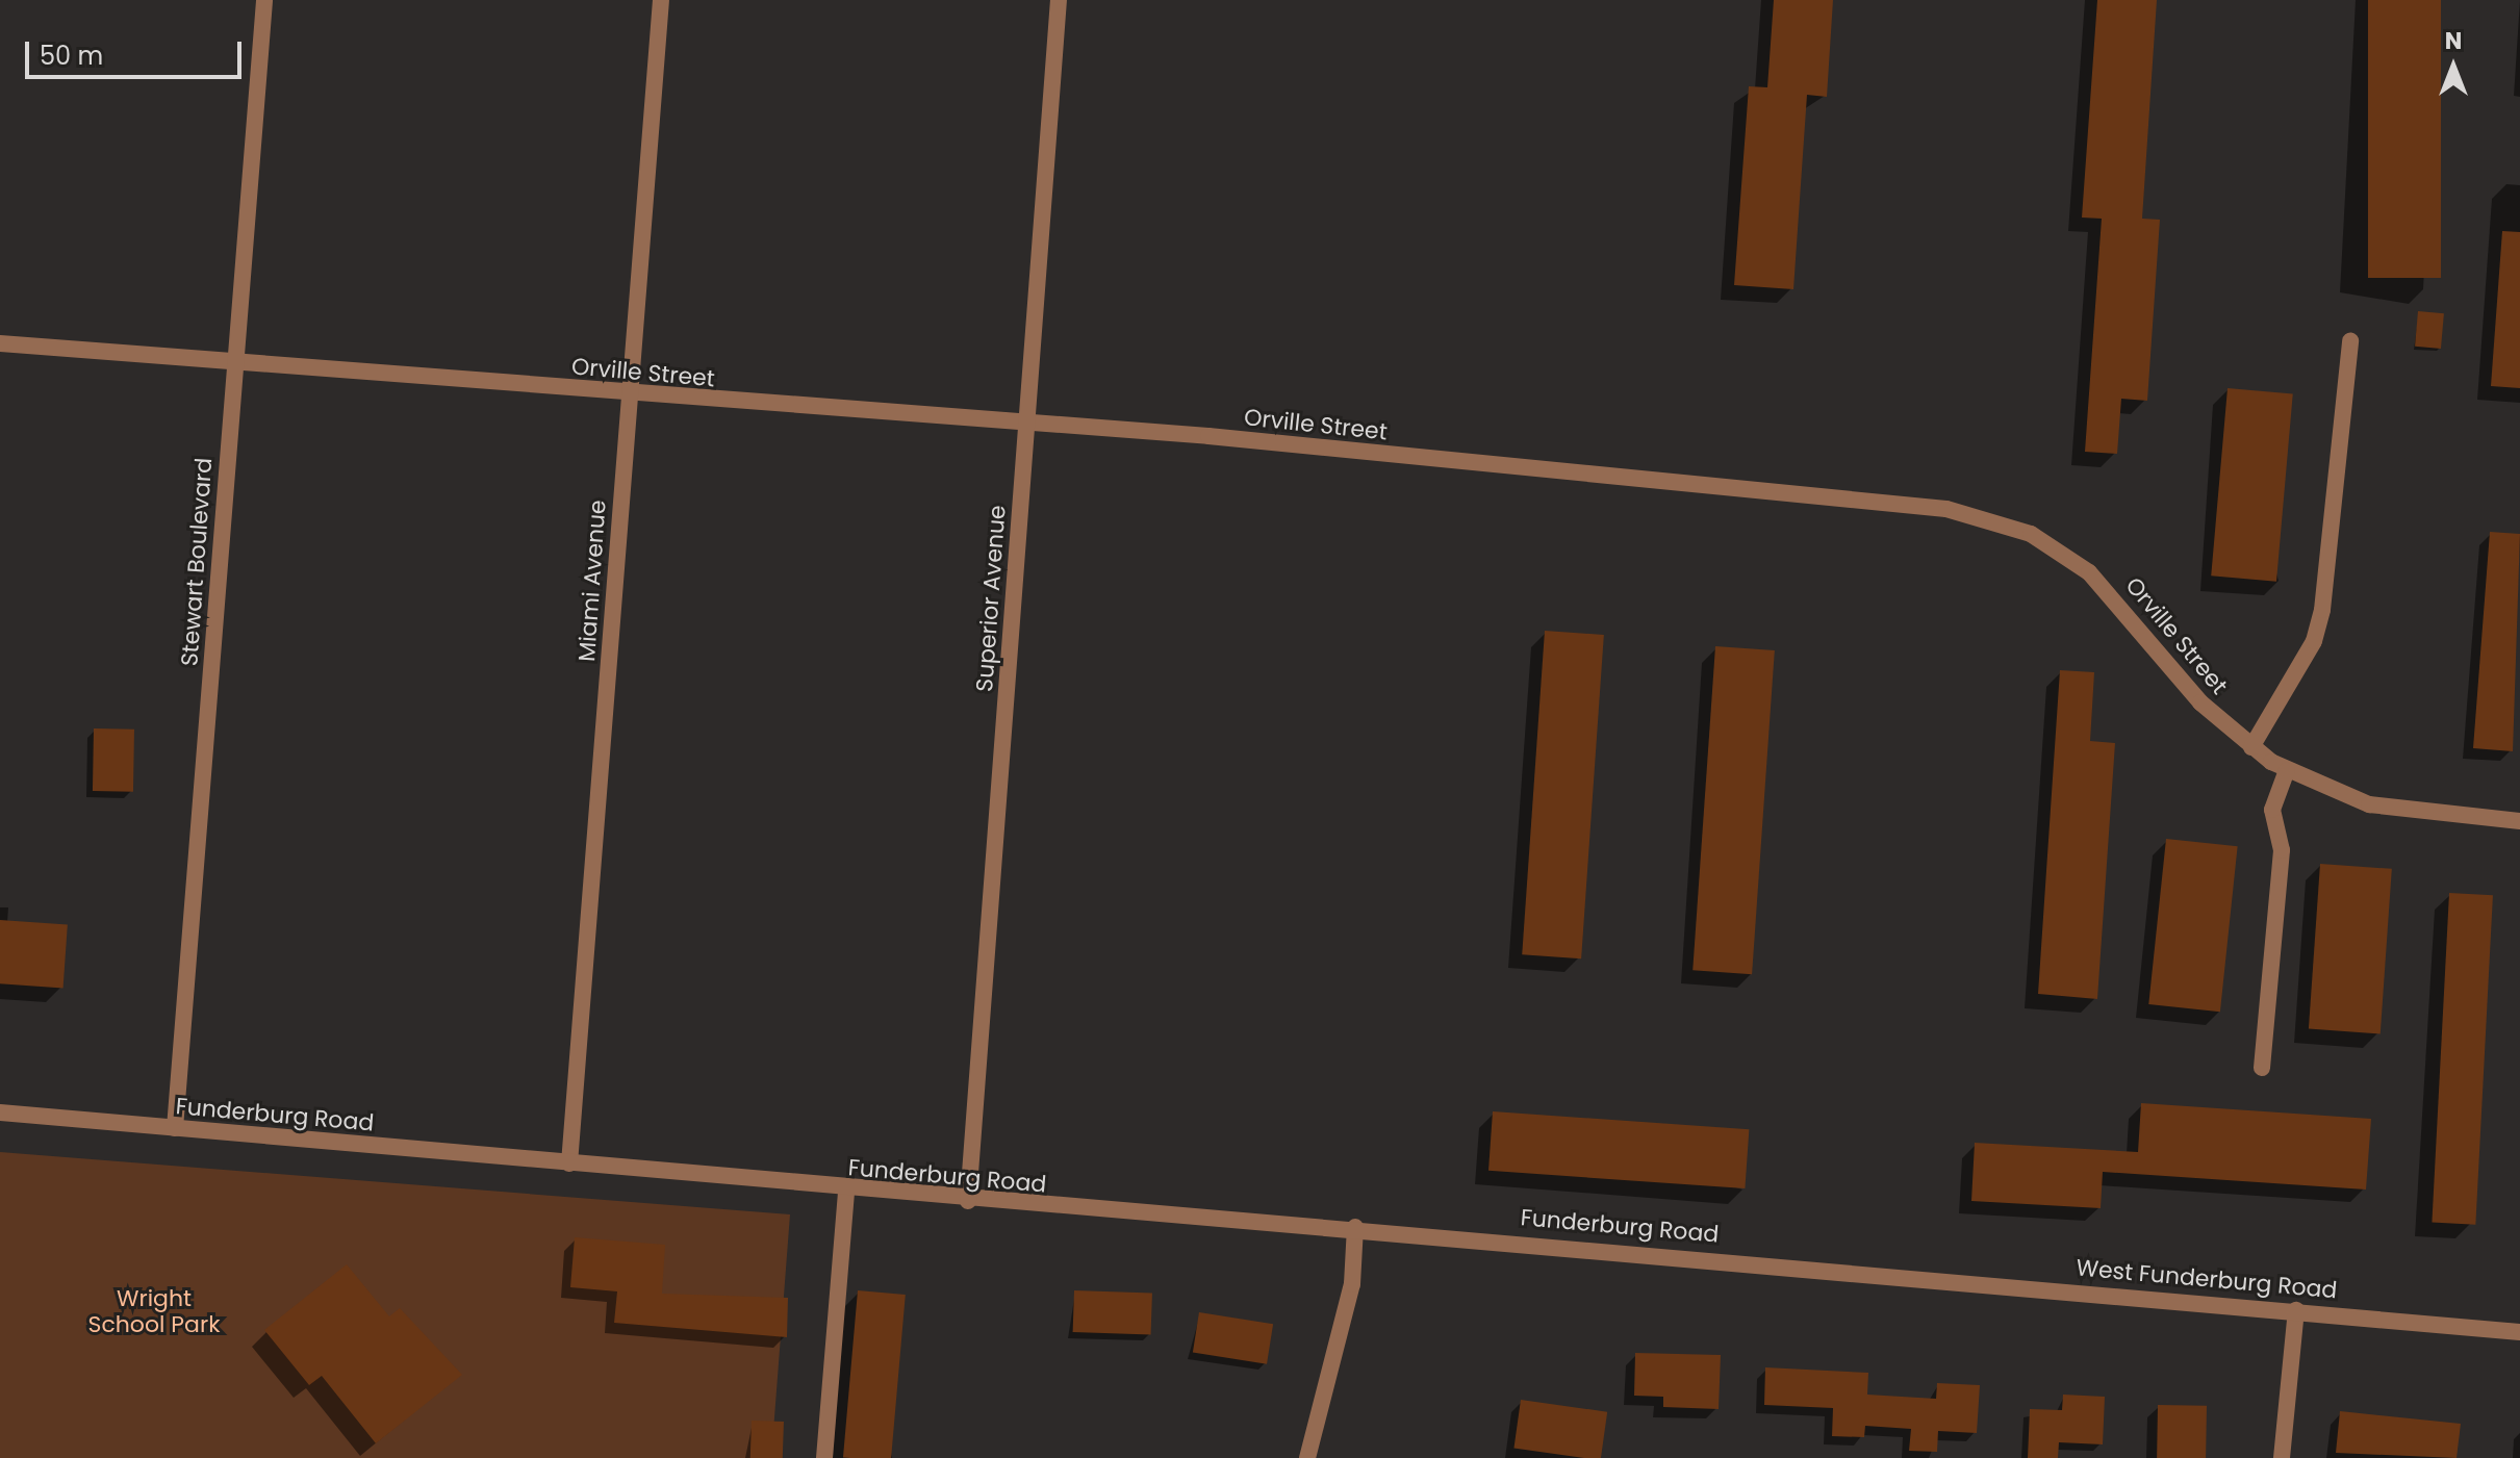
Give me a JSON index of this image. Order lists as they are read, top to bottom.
{
  "streets": {
    "street": [
      "Orville Street",
      "Stewart Boulevard",
      "Miami Avenue",
      "Superior Avenue",
      "Funderburg Road",
      "West Funderburg Road"
    ]
  },
  "crossings": [
    ["Orville Street", "Stewart Boulevard"],
    ["Orville Street", "Miami Avenue"],
    ["Orville Street", "Superior Avenue"],
    ["Stewart Boulevard", "Funderburg Road"],
    ["Miami Avenue", "Funderburg Road"],
    ["Superior Avenue", "Funderburg Road"],
    ["Funderburg Road", "West Funderburg Road"]
  ],
  "parks": ["Wright School Park"],
  "scale_bar": "50 m",
  "north": "top"
}
